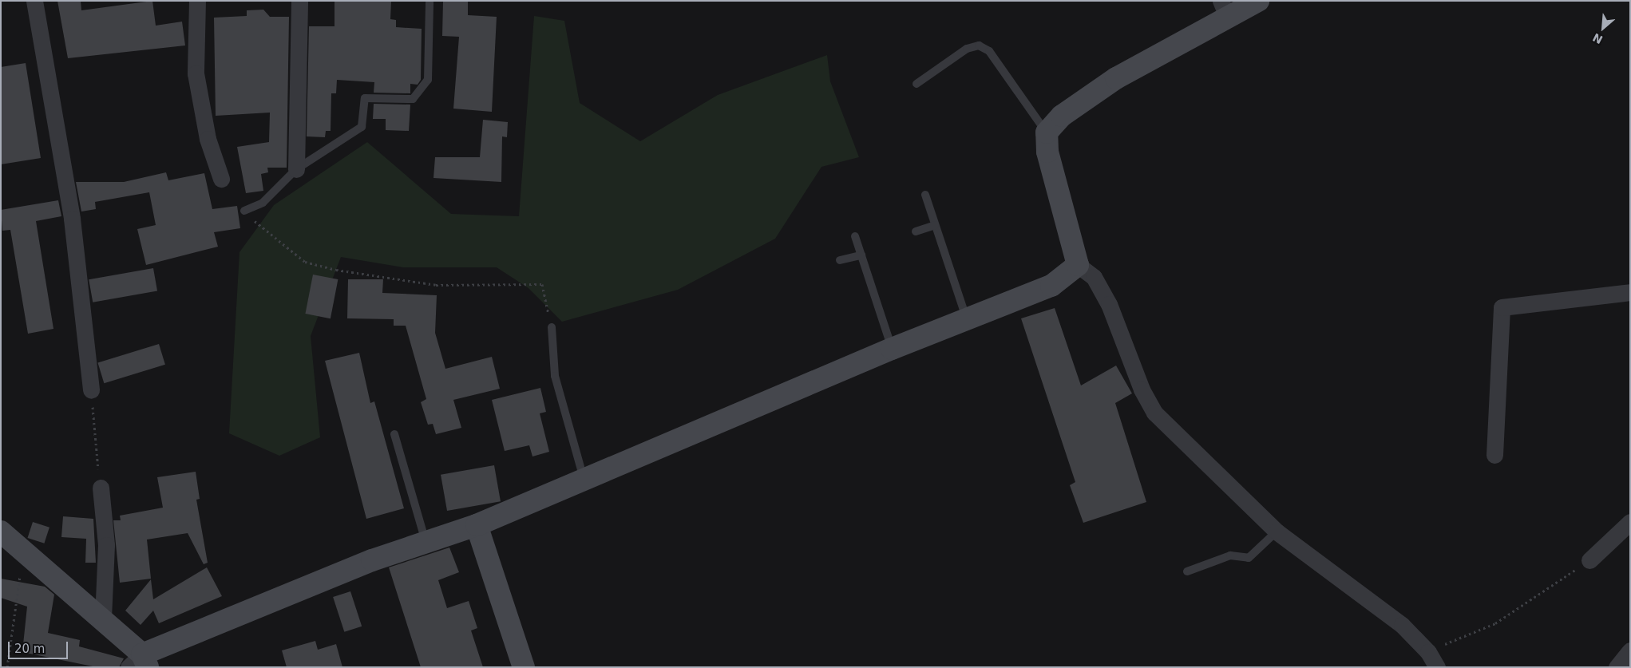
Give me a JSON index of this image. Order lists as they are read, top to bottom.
{
  "scale_bar": "20 m",
  "north": "bottom left"
}
